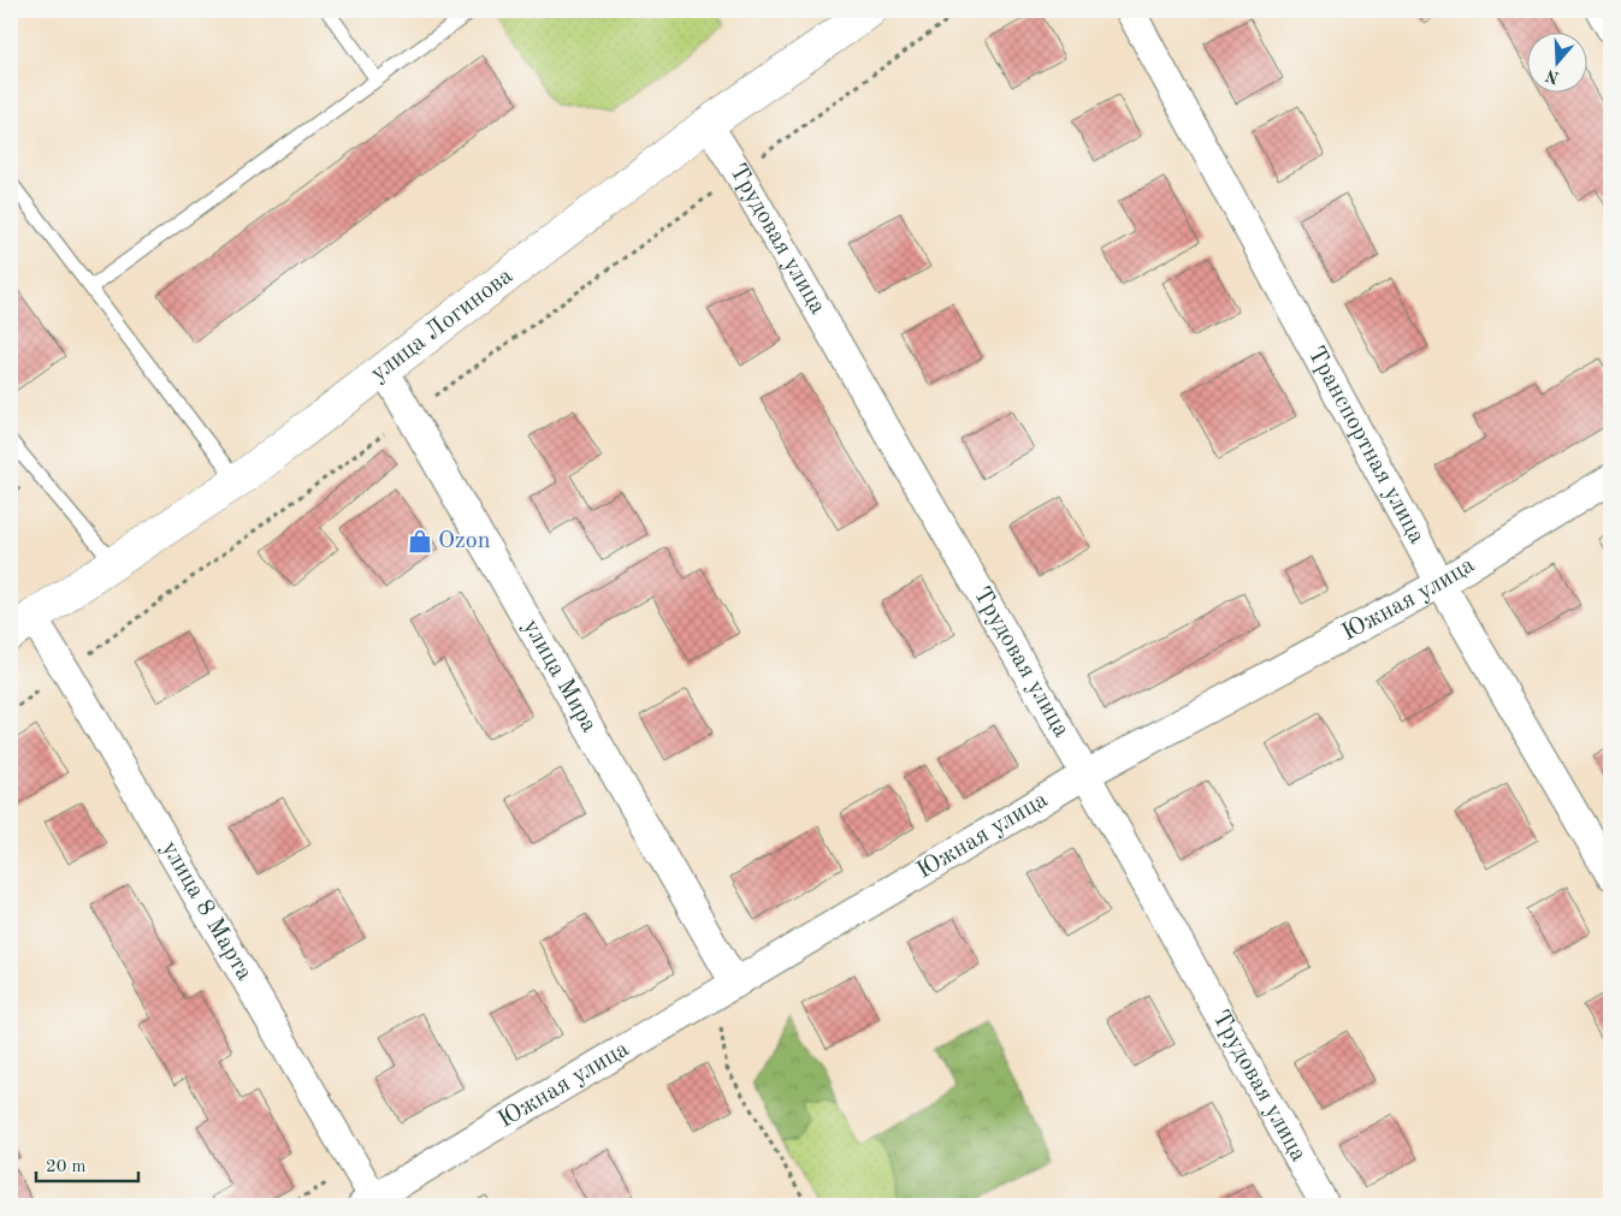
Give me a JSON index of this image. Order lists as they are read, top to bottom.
{
  "streets": {
    "street": [
      "Трудовая улица",
      "улица Логинова",
      "Транспортная улица",
      "Южная улица",
      "улица Мира",
      "улица 8 Марта"
    ]
  },
  "crossings": [
    ["Трудовая улица", "улица Логинова"],
    ["Трудовая улица", "Южная улица"],
    ["улица Логинова", "улица Мира"],
    ["улица Логинова", "улица 8 Марта"],
    ["Транспортная улица", "Южная улица"],
    ["Южная улица", "улица Мира"],
    ["Южная улица", "улица 8 Марта"]
  ],
  "places": {
    "shop": ["Ozon"]
  },
  "scale_bar": "20 m",
  "north": "bottom"
}
